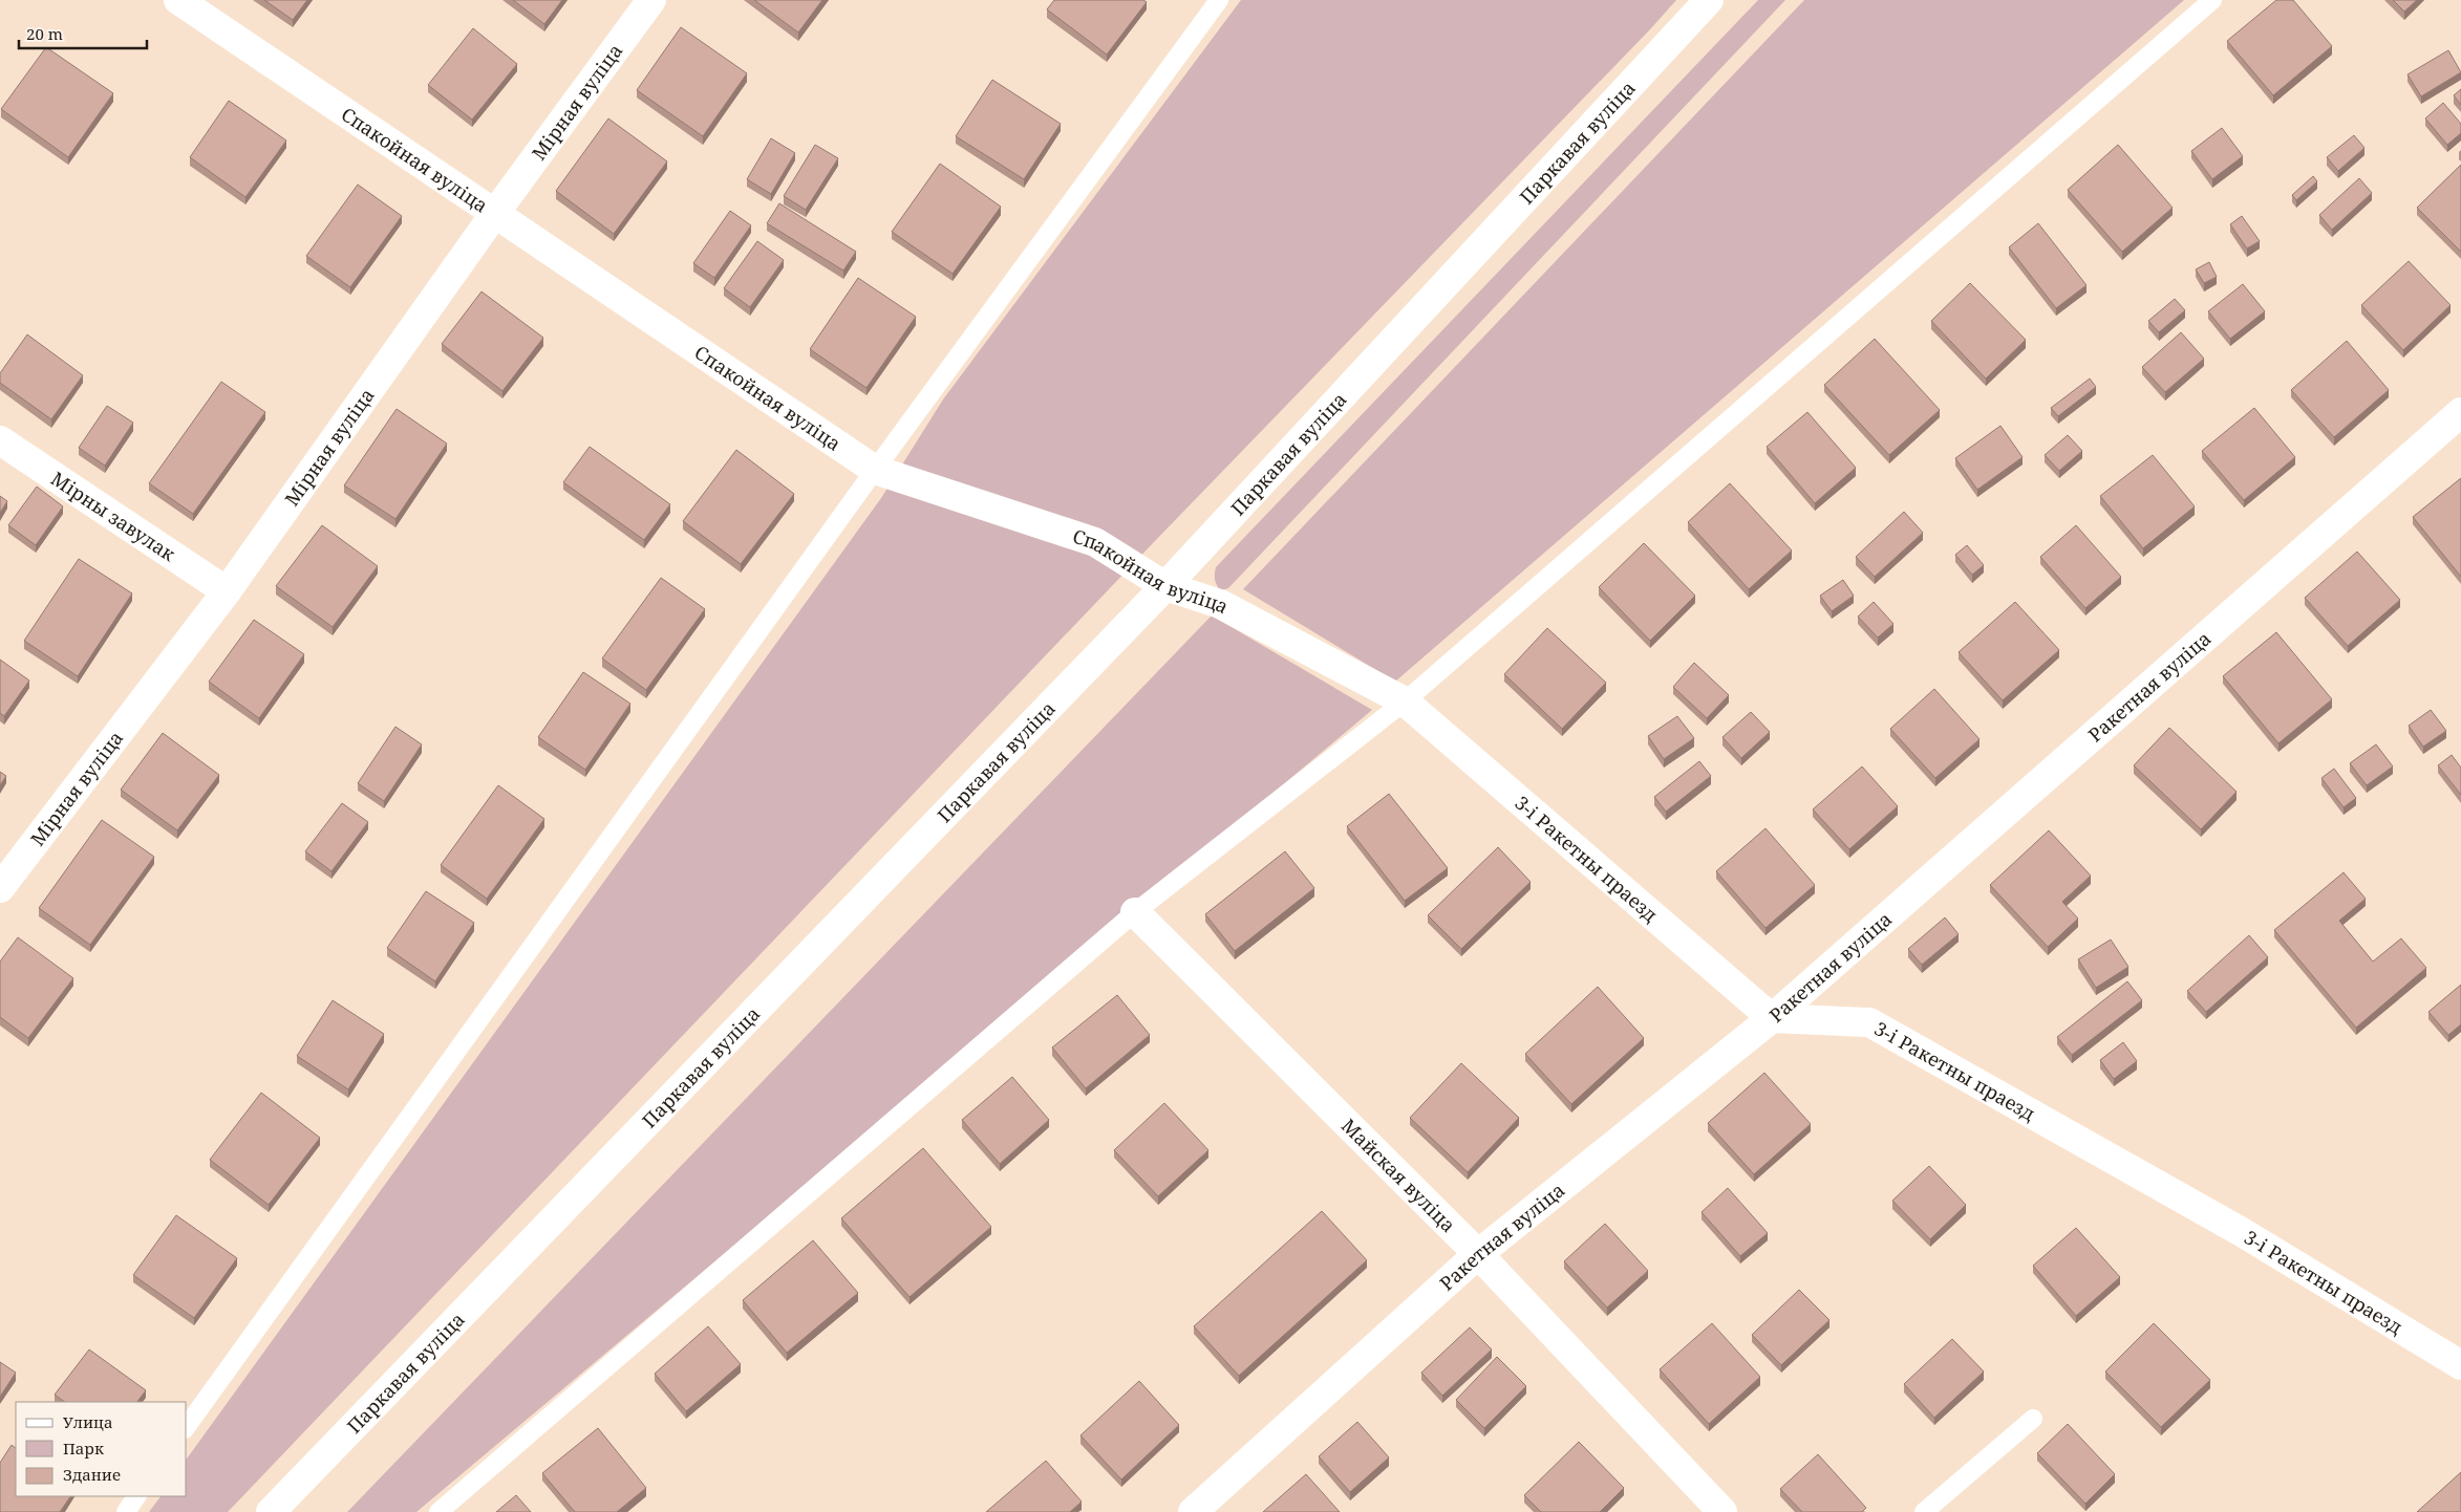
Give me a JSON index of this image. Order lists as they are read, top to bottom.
{
  "streets": {
    "street": [
      "Мірная вуліца",
      "Паркавая вуліца",
      "Спакойная вуліца",
      "Мірны завулак",
      "Ракетная вуліца",
      "3-і Ракетны праезд",
      "Майская вуліца"
    ]
  },
  "crossings": [
    ["Мірная вуліца", "Спакойная вуліца"],
    ["Мірная вуліца", "Мірны завулак"],
    ["Паркавая вуліца", "Спакойная вуліца"],
    ["Спакойная вуліца", "3-і Ракетны праезд"],
    ["Ракетная вуліца", "3-і Ракетны праезд"],
    ["Ракетная вуліца", "Майская вуліца"]
  ],
  "legend": ["Улица", "Парк", "Здание"],
  "scale_bar": "20 m"
}
